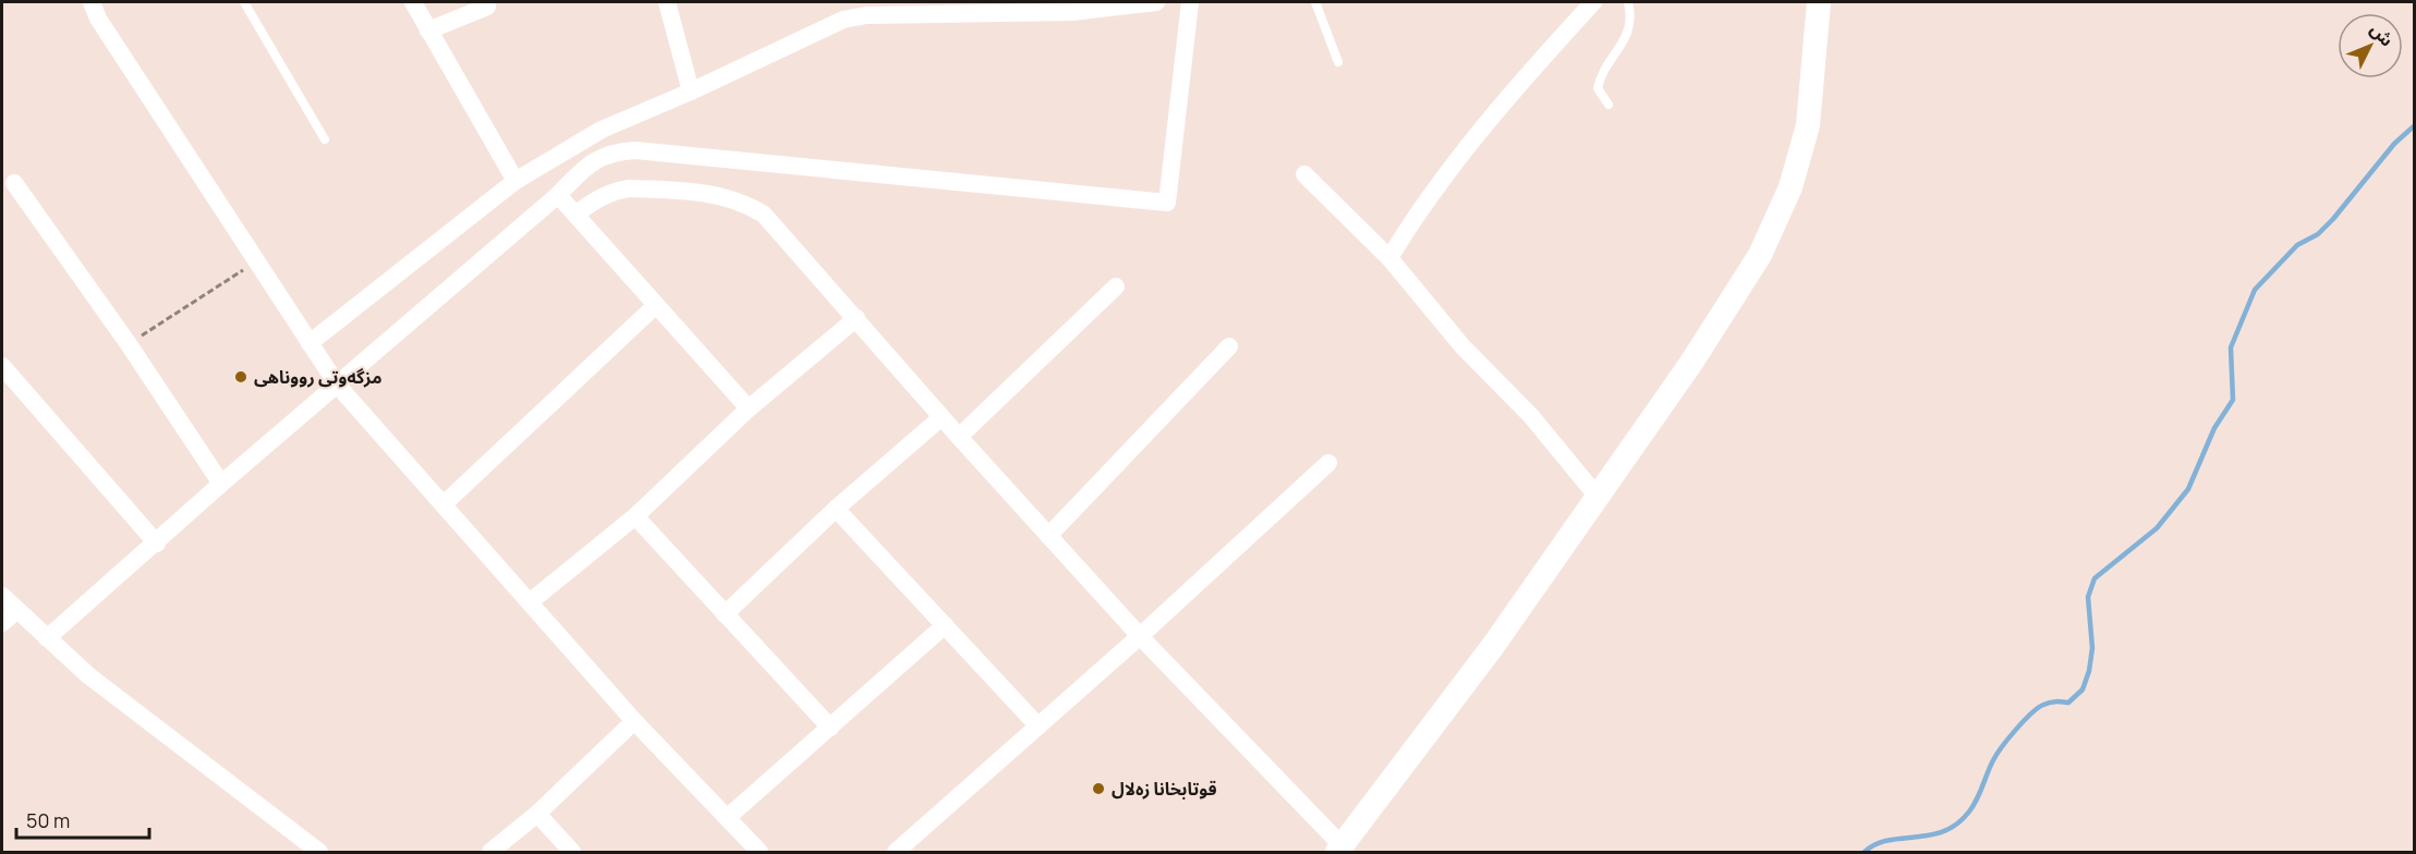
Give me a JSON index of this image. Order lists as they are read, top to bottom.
{
  "places": ["مزگەوتی رووناهی", "قوتابخانا زەلال"],
  "scale_bar": "50 m",
  "north": "top right"
}
